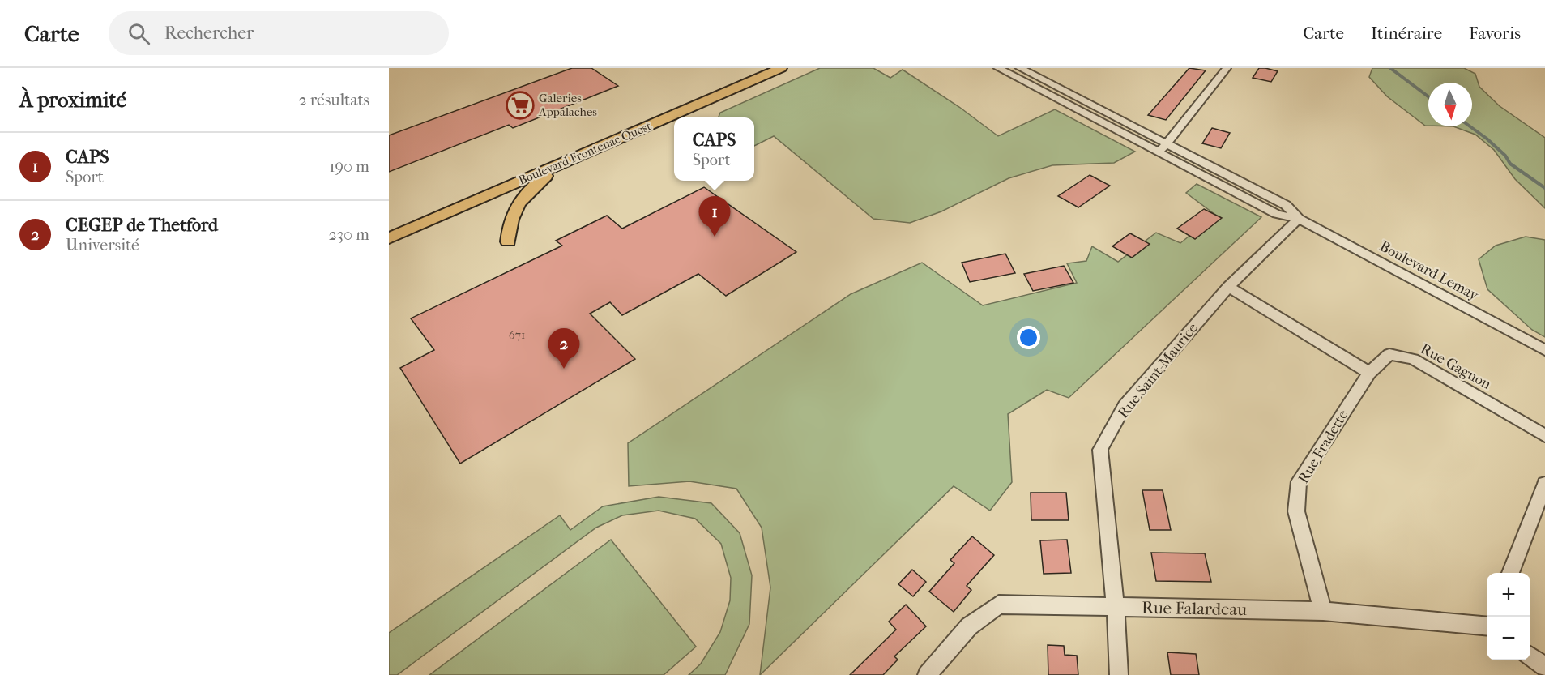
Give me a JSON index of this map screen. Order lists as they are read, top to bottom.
{
  "streets": {
    "main road": ["Boulevard Frontenac Ouest"],
    "street": [
      "Boulevard Lemay",
      "Rue Gagnon",
      "Rue Saint-Maurice",
      "Rue Fradette",
      "Rue Falardeau"
    ]
  },
  "crossings": [
    ["Boulevard Lemay", "Rue Saint-Maurice"],
    ["Rue Gagnon", "Rue Fradette"],
    ["Rue Saint-Maurice", "Rue Falardeau"],
    ["Rue Fradette", "Rue Falardeau"]
  ],
  "places": {
    "supermarket": ["Galeries Appalaches"]
  },
  "house_numbers": ["671"],
  "north": "bottom",
  "page": {
    "header": "Carte",
    "search": "Rechercher",
    "nav": ["Carte", "Itinéraire", "Favoris"],
    "heading": ["À proximité", "2 résultats"],
    "popup": ["CAPS", "Sport"],
    "list": [
      {
        "mark": "1",
        "name": "CAPS",
        "note": "Sport",
        "value": "190 m"
      },
      {
        "mark": "2",
        "name": "CEGEP de Thetford",
        "note": "Université",
        "value": "230 m"
      }
    ],
    "pins": ["1", "2"],
    "map_buttons": ["+", "−"]
  }
}
